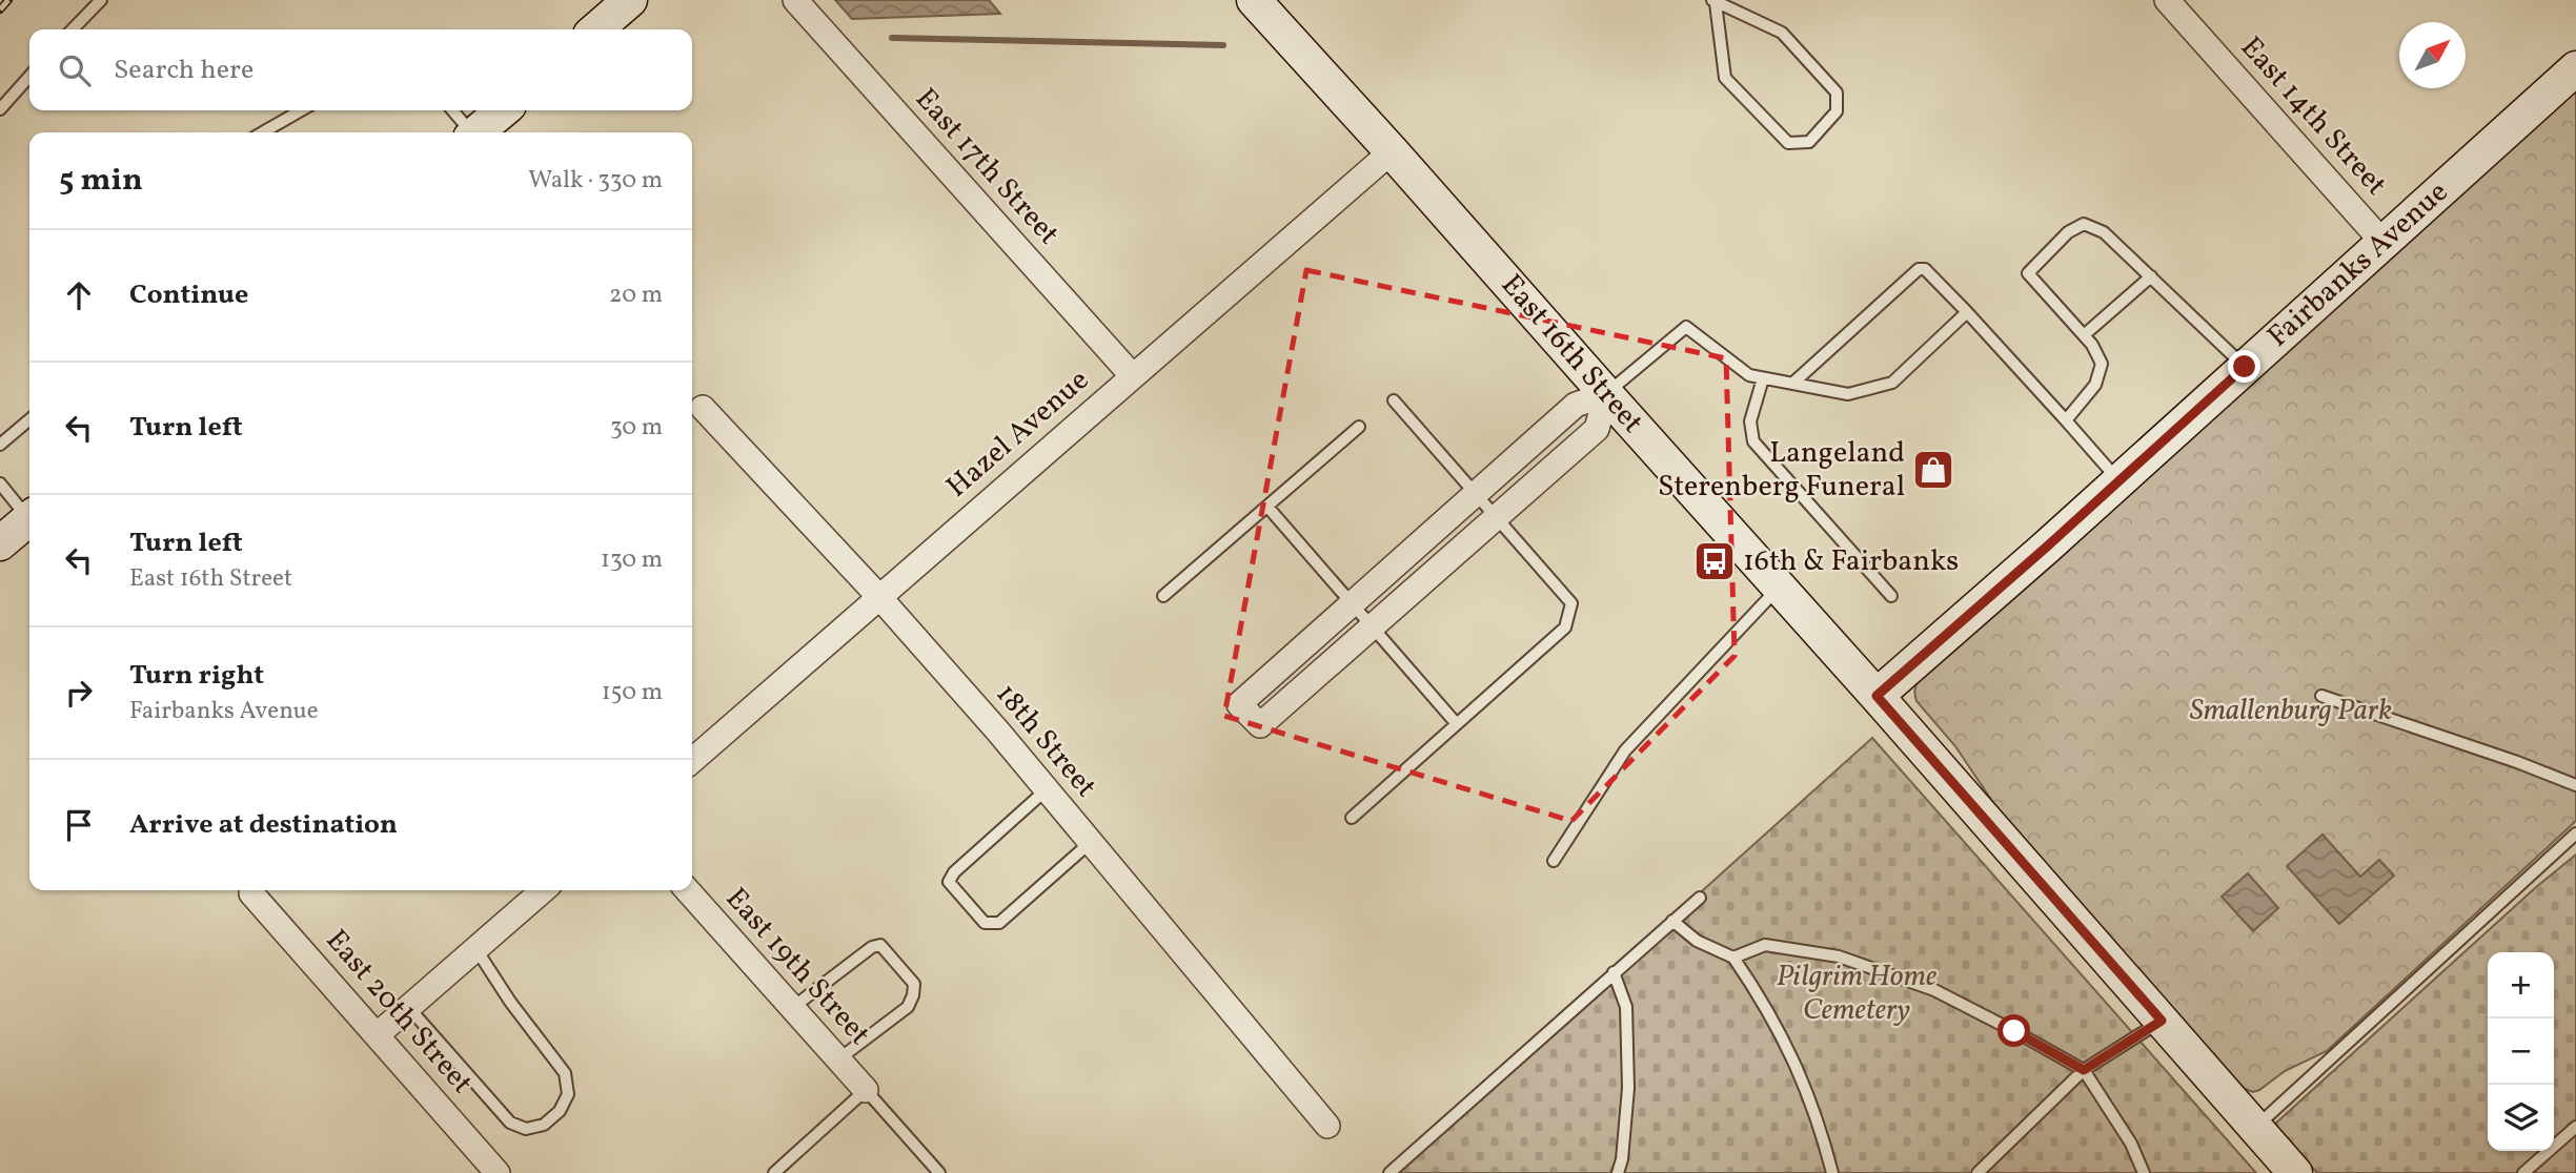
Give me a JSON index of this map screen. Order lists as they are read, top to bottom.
{
  "streets": {
    "main road": ["Fairbanks Avenue", "East 16th Street"],
    "street": [
      "East 14th Street",
      "East 17th Street",
      "Hazel Avenue",
      "18th Street",
      "East 19th Street",
      "East 20th Street"
    ]
  },
  "crossings": [
    ["East 14th Street", "Fairbanks Avenue"],
    ["East 17th Street", "Hazel Avenue"],
    ["Fairbanks Avenue", "East 16th Street"],
    ["East 16th Street", "Hazel Avenue"],
    ["Hazel Avenue", "18th Street"]
  ],
  "parks": ["Smallenburg Park", "Pilgrim Home Cemetery"],
  "places": {
    "shop": ["Langeland Sterenberg Funeral"],
    "bus stop": ["16th & Fairbanks"]
  },
  "north": "top right",
  "page": {
    "search": "Search here",
    "heading": ["5 min", "Walk · 330 m"],
    "list": [
      ["Continue", "20 m"],
      ["Turn left", "30 m"],
      ["Turn left", "East 16th Street", "130 m"],
      ["Turn right", "Fairbanks Avenue", "150 m"],
      "Arrive at destination"
    ],
    "map_buttons": ["+", "−"]
  }
}
